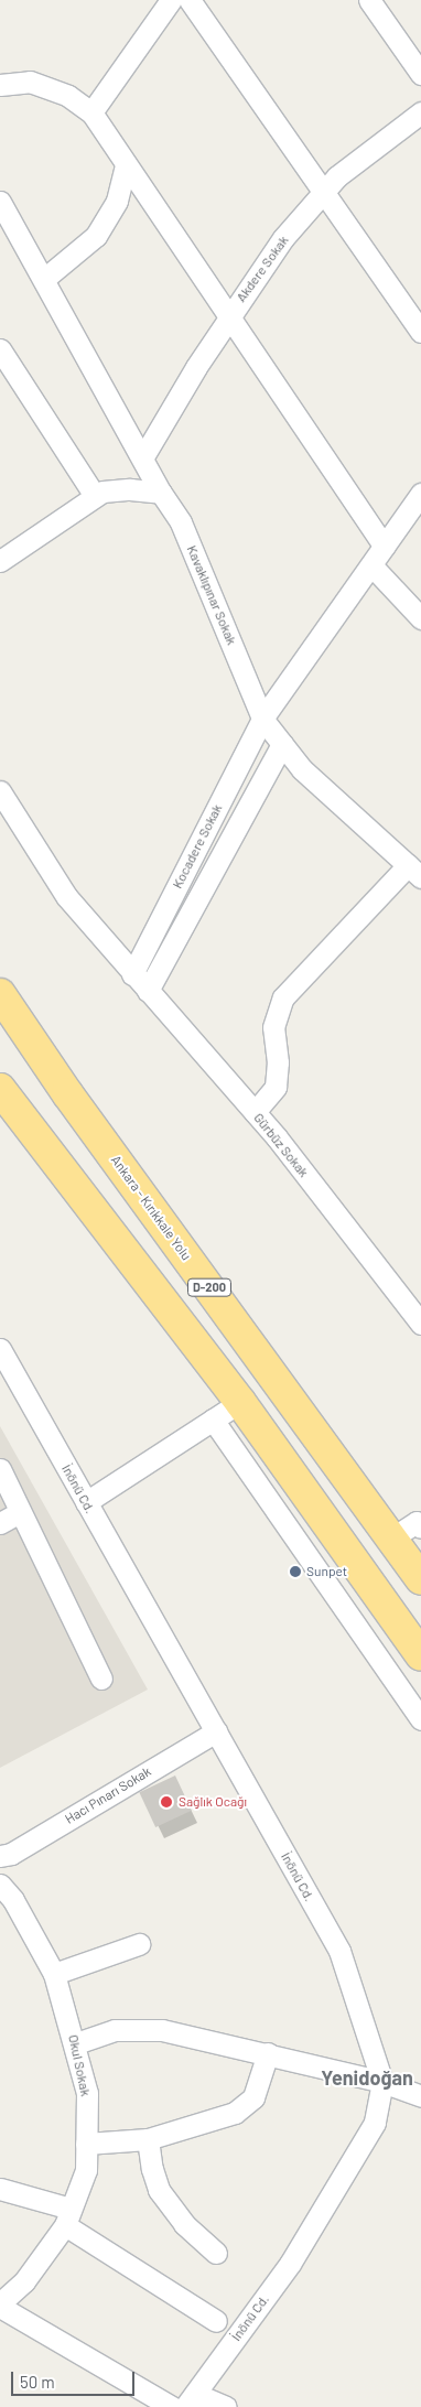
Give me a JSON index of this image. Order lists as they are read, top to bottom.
{
  "streets": {
    "highway": ["Ankara - Kırıkkale Yolu", "D-200"],
    "street": [
      "Akdere Sokak",
      "Kavaklıpınar Sokak",
      "Kocadere Sokak",
      "Gürbüz Sokak",
      "İnönü Cd.",
      "Hacı Pınarı Sokak",
      "Okul Sokak"
    ]
  },
  "crossings": [
    ["Akdere Sokak", "Kavaklıpınar Sokak"],
    ["Kavaklıpınar Sokak", "Kocadere Sokak"],
    ["Kocadere Sokak", "Gürbüz Sokak"],
    ["İnönü Cd.", "Hacı Pınarı Sokak"]
  ],
  "districts": ["Yenidoğan"],
  "places": ["Sunpet", "Sağlık Ocağı"],
  "scale_bar": "50 m"
}
